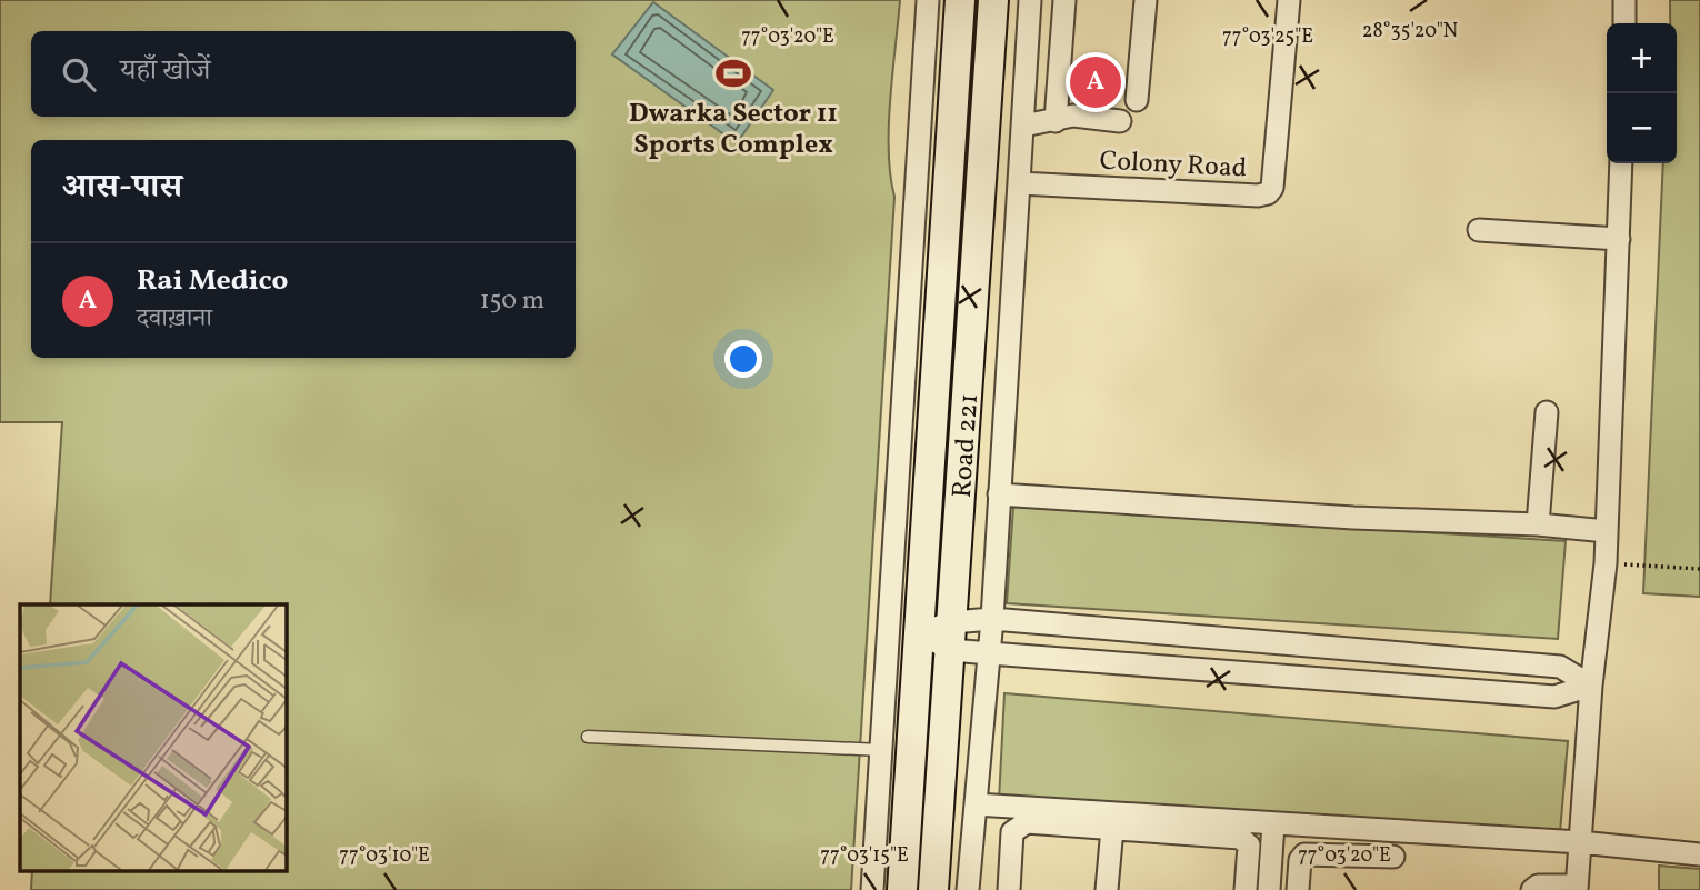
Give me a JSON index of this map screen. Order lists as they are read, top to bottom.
{
  "streets": {
    "main road": ["Road 221"],
    "street": ["Colony Road"]
  },
  "places": {
    "sports": ["Dwarka Sector 11 Sports Complex"]
  },
  "page": {
    "map_buttons": ["+", "−"],
    "search": "यहाँ खोजें",
    "pins": "A",
    "heading": "आस-पास",
    "list": [
      {
        "mark": "A",
        "name": "Rai Medico",
        "note": "दवाख़ाना",
        "value": "150 m"
      }
    ]
  },
  "coordinates": [
    "28°35'20\"N",
    "77°03'20\"E",
    "77°03'25\"E",
    "77°03'10\"E",
    "77°03'15\"E"
  ]
}
